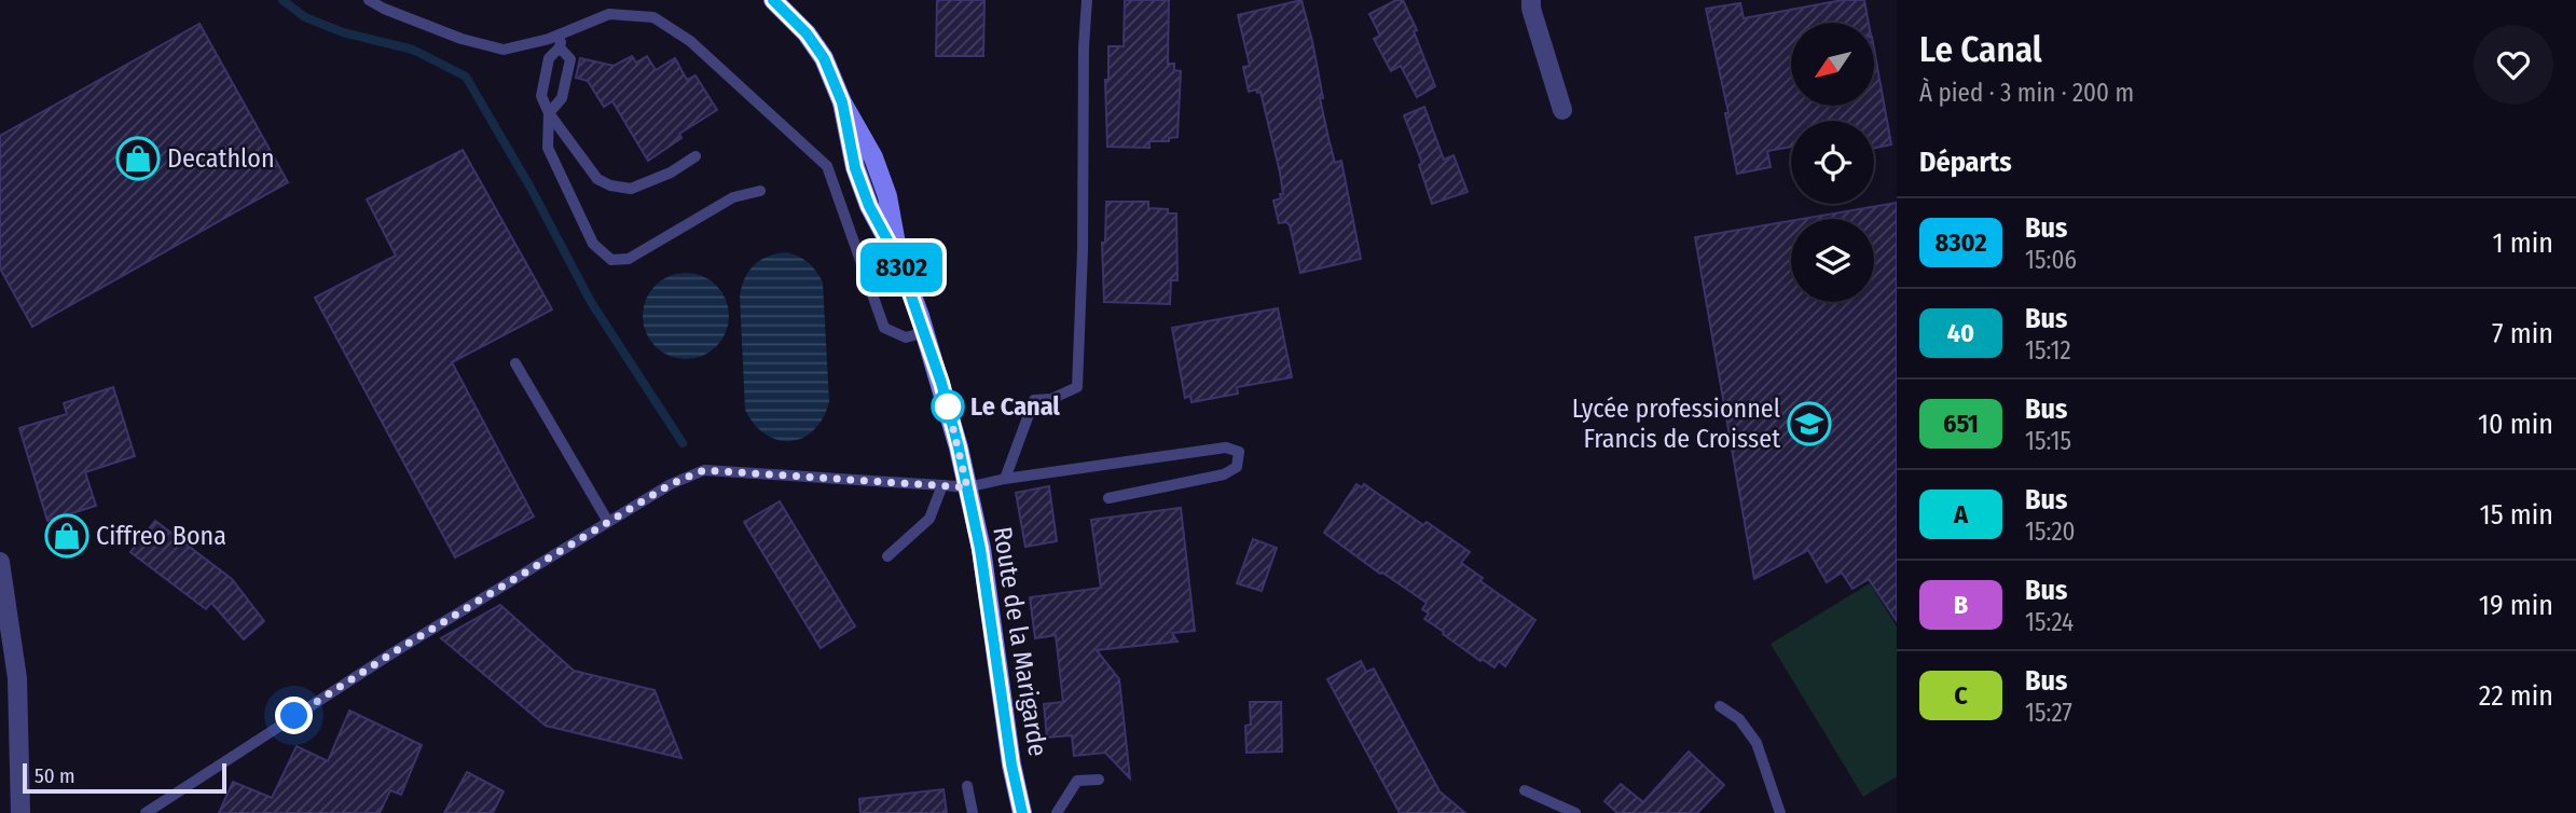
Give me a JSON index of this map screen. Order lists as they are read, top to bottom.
{
  "streets": {
    "main road": ["Route de la Marigarde"]
  },
  "places": {
    "shop": ["Decathlon", "Ciffreo Bona"],
    "other": ["Le Canal"],
    "school or university": ["Lycée professionnel Francis de Croisset"]
  },
  "lines": ["bus line 8302"],
  "scale_bar": "50 m",
  "north": "bottom left",
  "page": {
    "on_map": "8302",
    "heading": [
      ["Le Canal", "À pied · 3 min · 200 m"],
      "Départs"
    ],
    "list": [
      {
        "mark": "8302",
        "name": "Bus",
        "note": "15:06",
        "value": "1 min"
      },
      {
        "mark": "40",
        "name": "Bus",
        "note": "15:12",
        "value": "7 min"
      },
      {
        "mark": "651",
        "name": "Bus",
        "note": "15:15",
        "value": "10 min"
      },
      {
        "mark": "A",
        "name": "Bus",
        "note": "15:20",
        "value": "15 min"
      },
      {
        "mark": "B",
        "name": "Bus",
        "note": "15:24",
        "value": "19 min"
      },
      {
        "mark": "C",
        "name": "Bus",
        "note": "15:27",
        "value": "22 min"
      }
    ],
    "scale": "50 m"
  }
}
